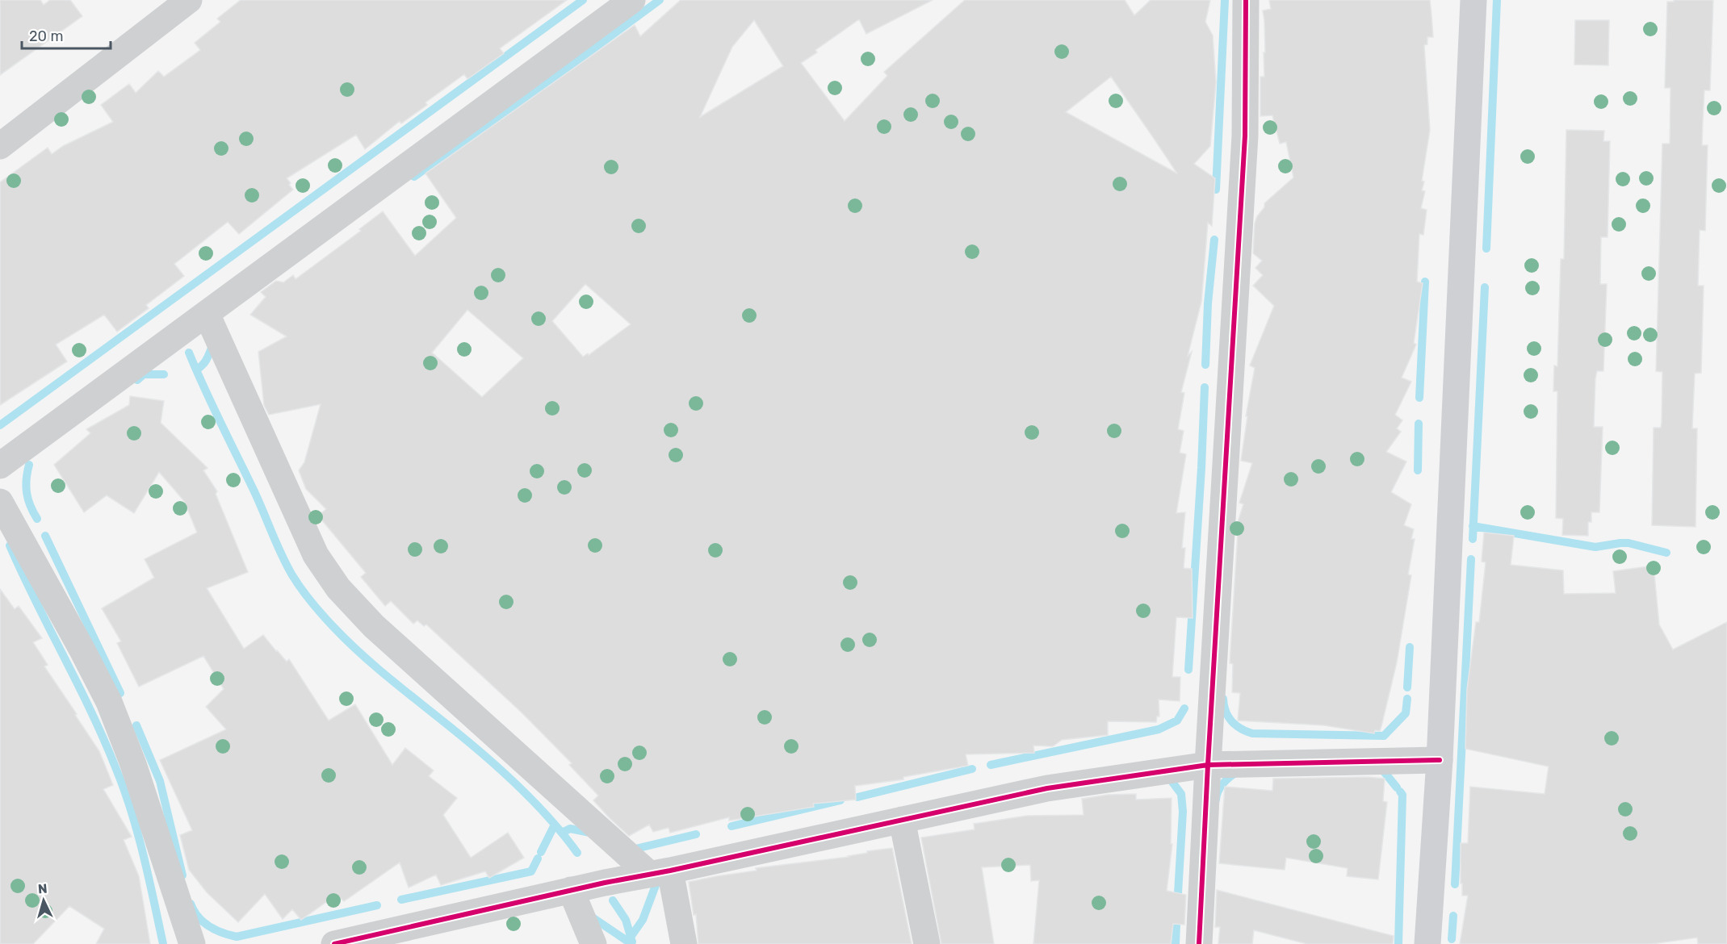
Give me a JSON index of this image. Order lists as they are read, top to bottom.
{
  "scale_bar": "20 m",
  "north": "top"
}
